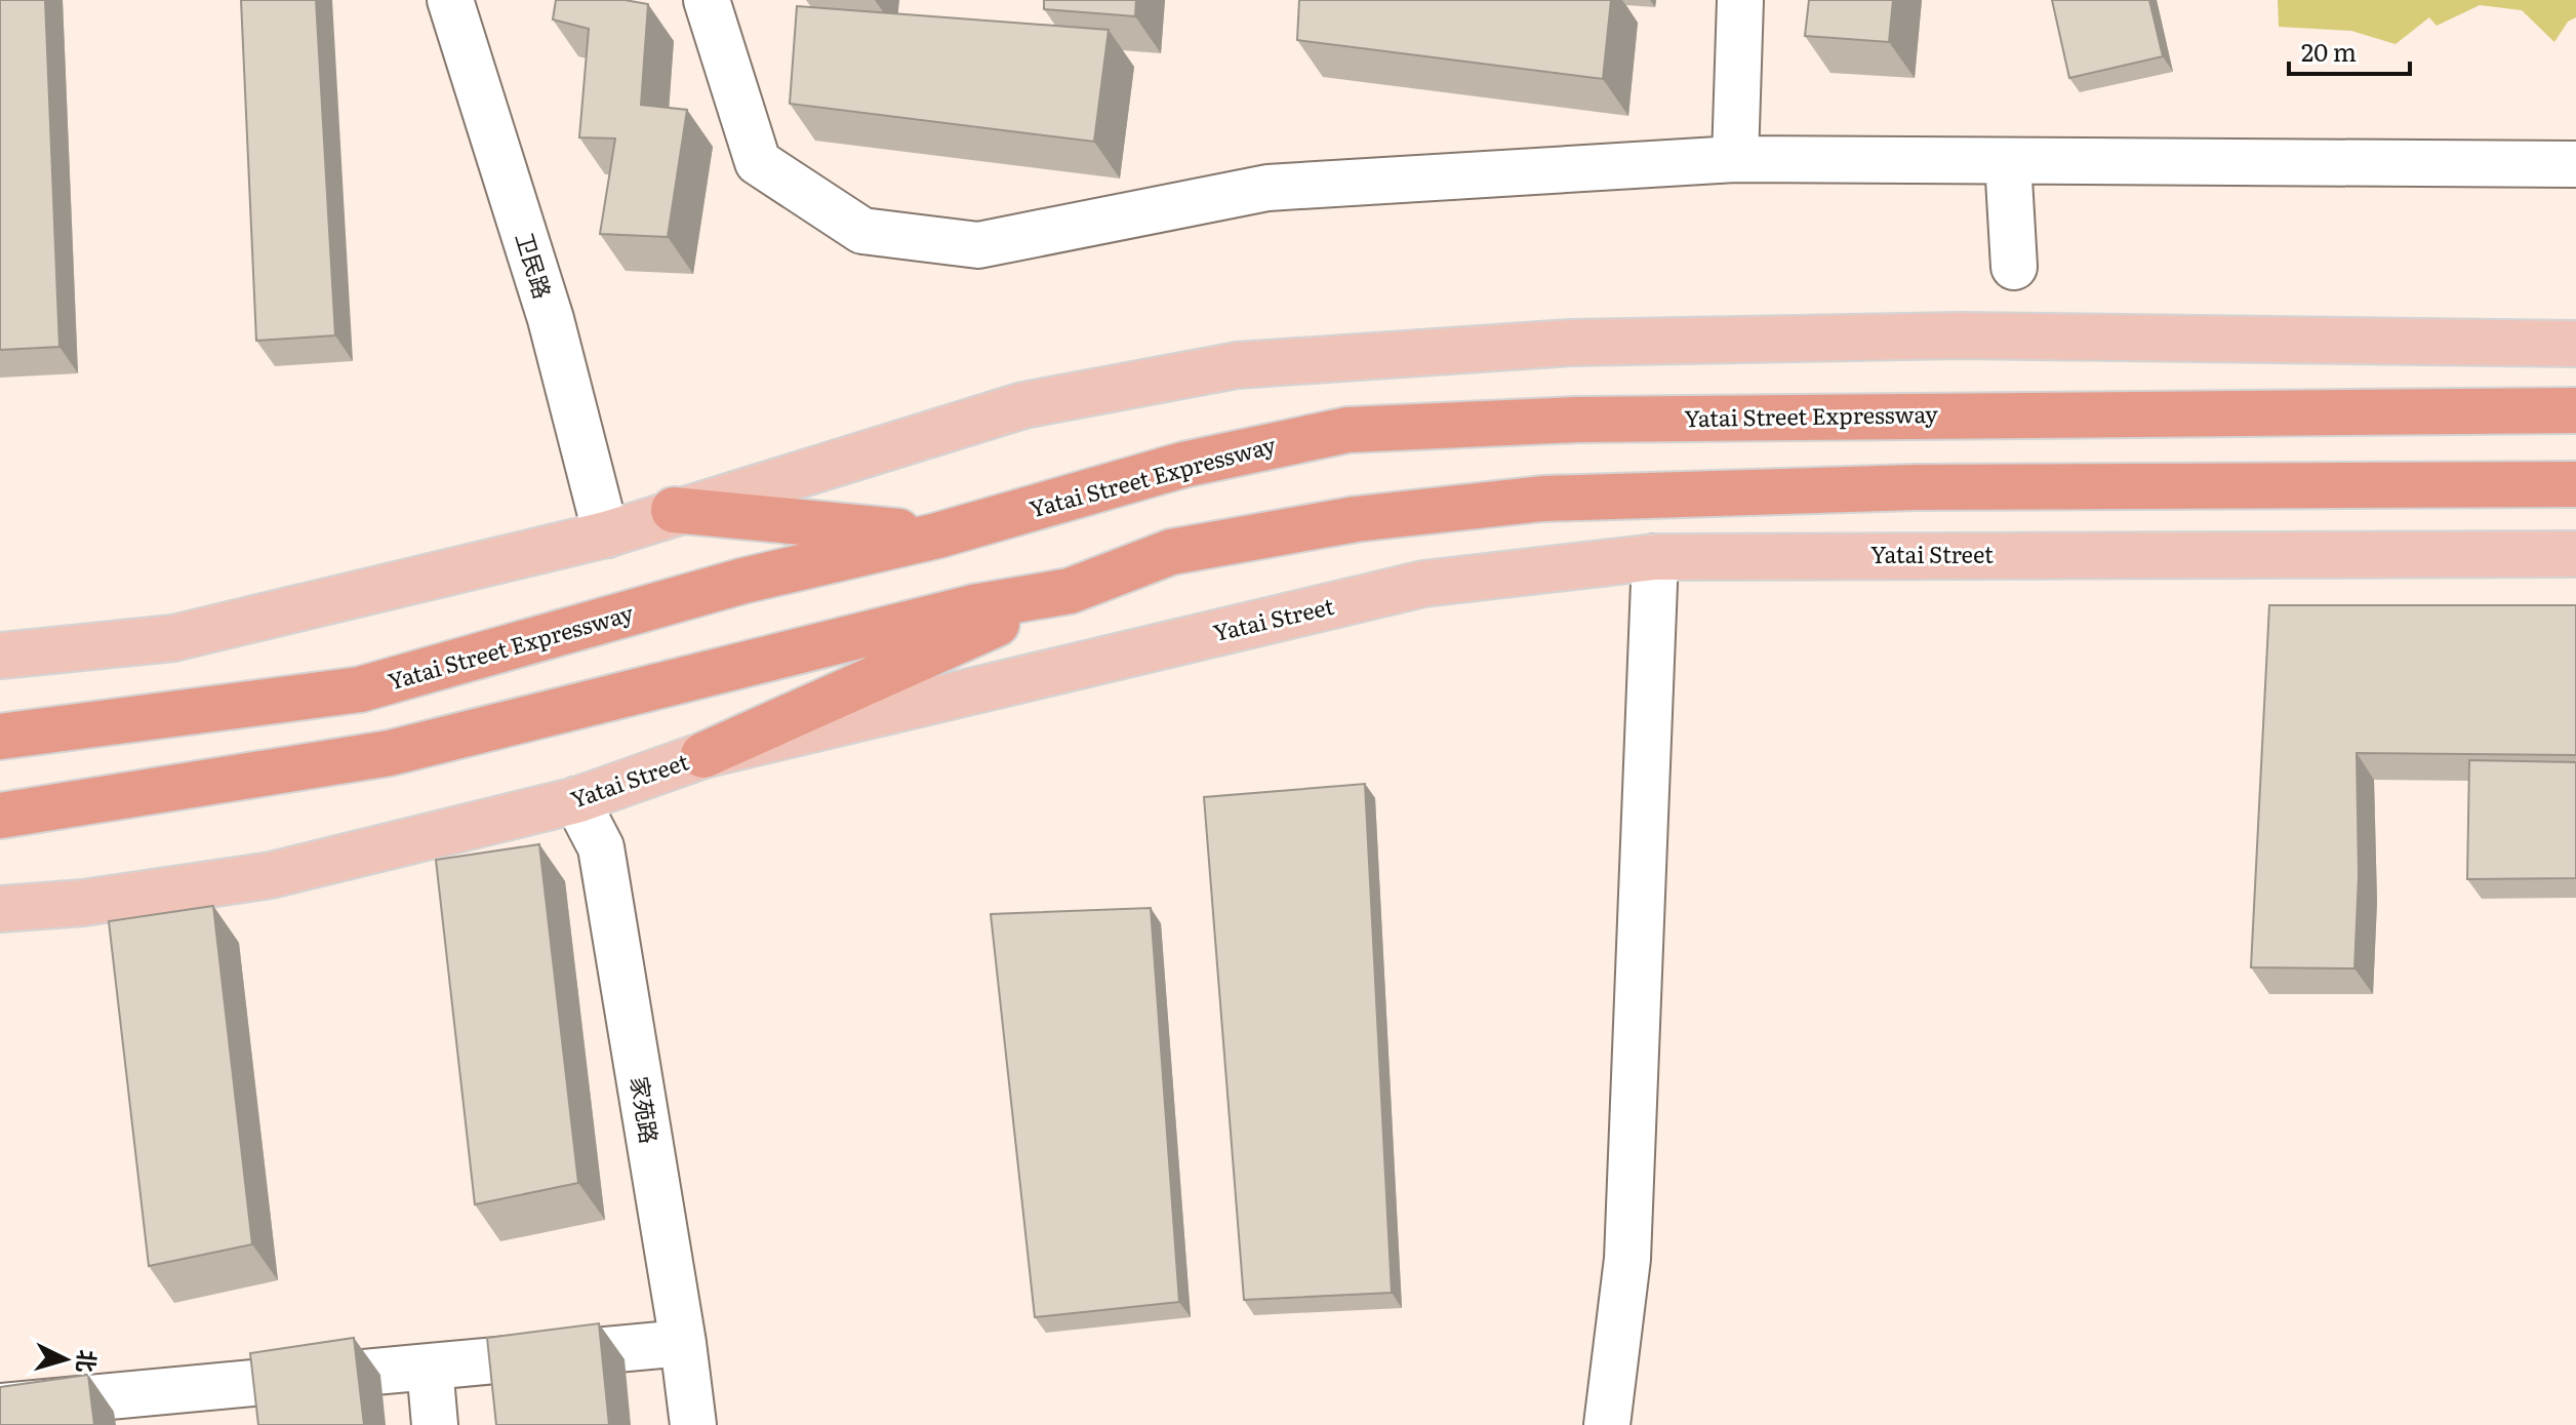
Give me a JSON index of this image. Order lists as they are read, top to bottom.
{
  "streets": {
    "highway": ["Yatai Street Expressway"],
    "main road": ["Yatai Street"],
    "street": ["卫民路", "家苑路"]
  },
  "crossings": [
    ["Yatai Street", "家苑路"]
  ],
  "scale_bar": "20 m",
  "north": "right"
}
